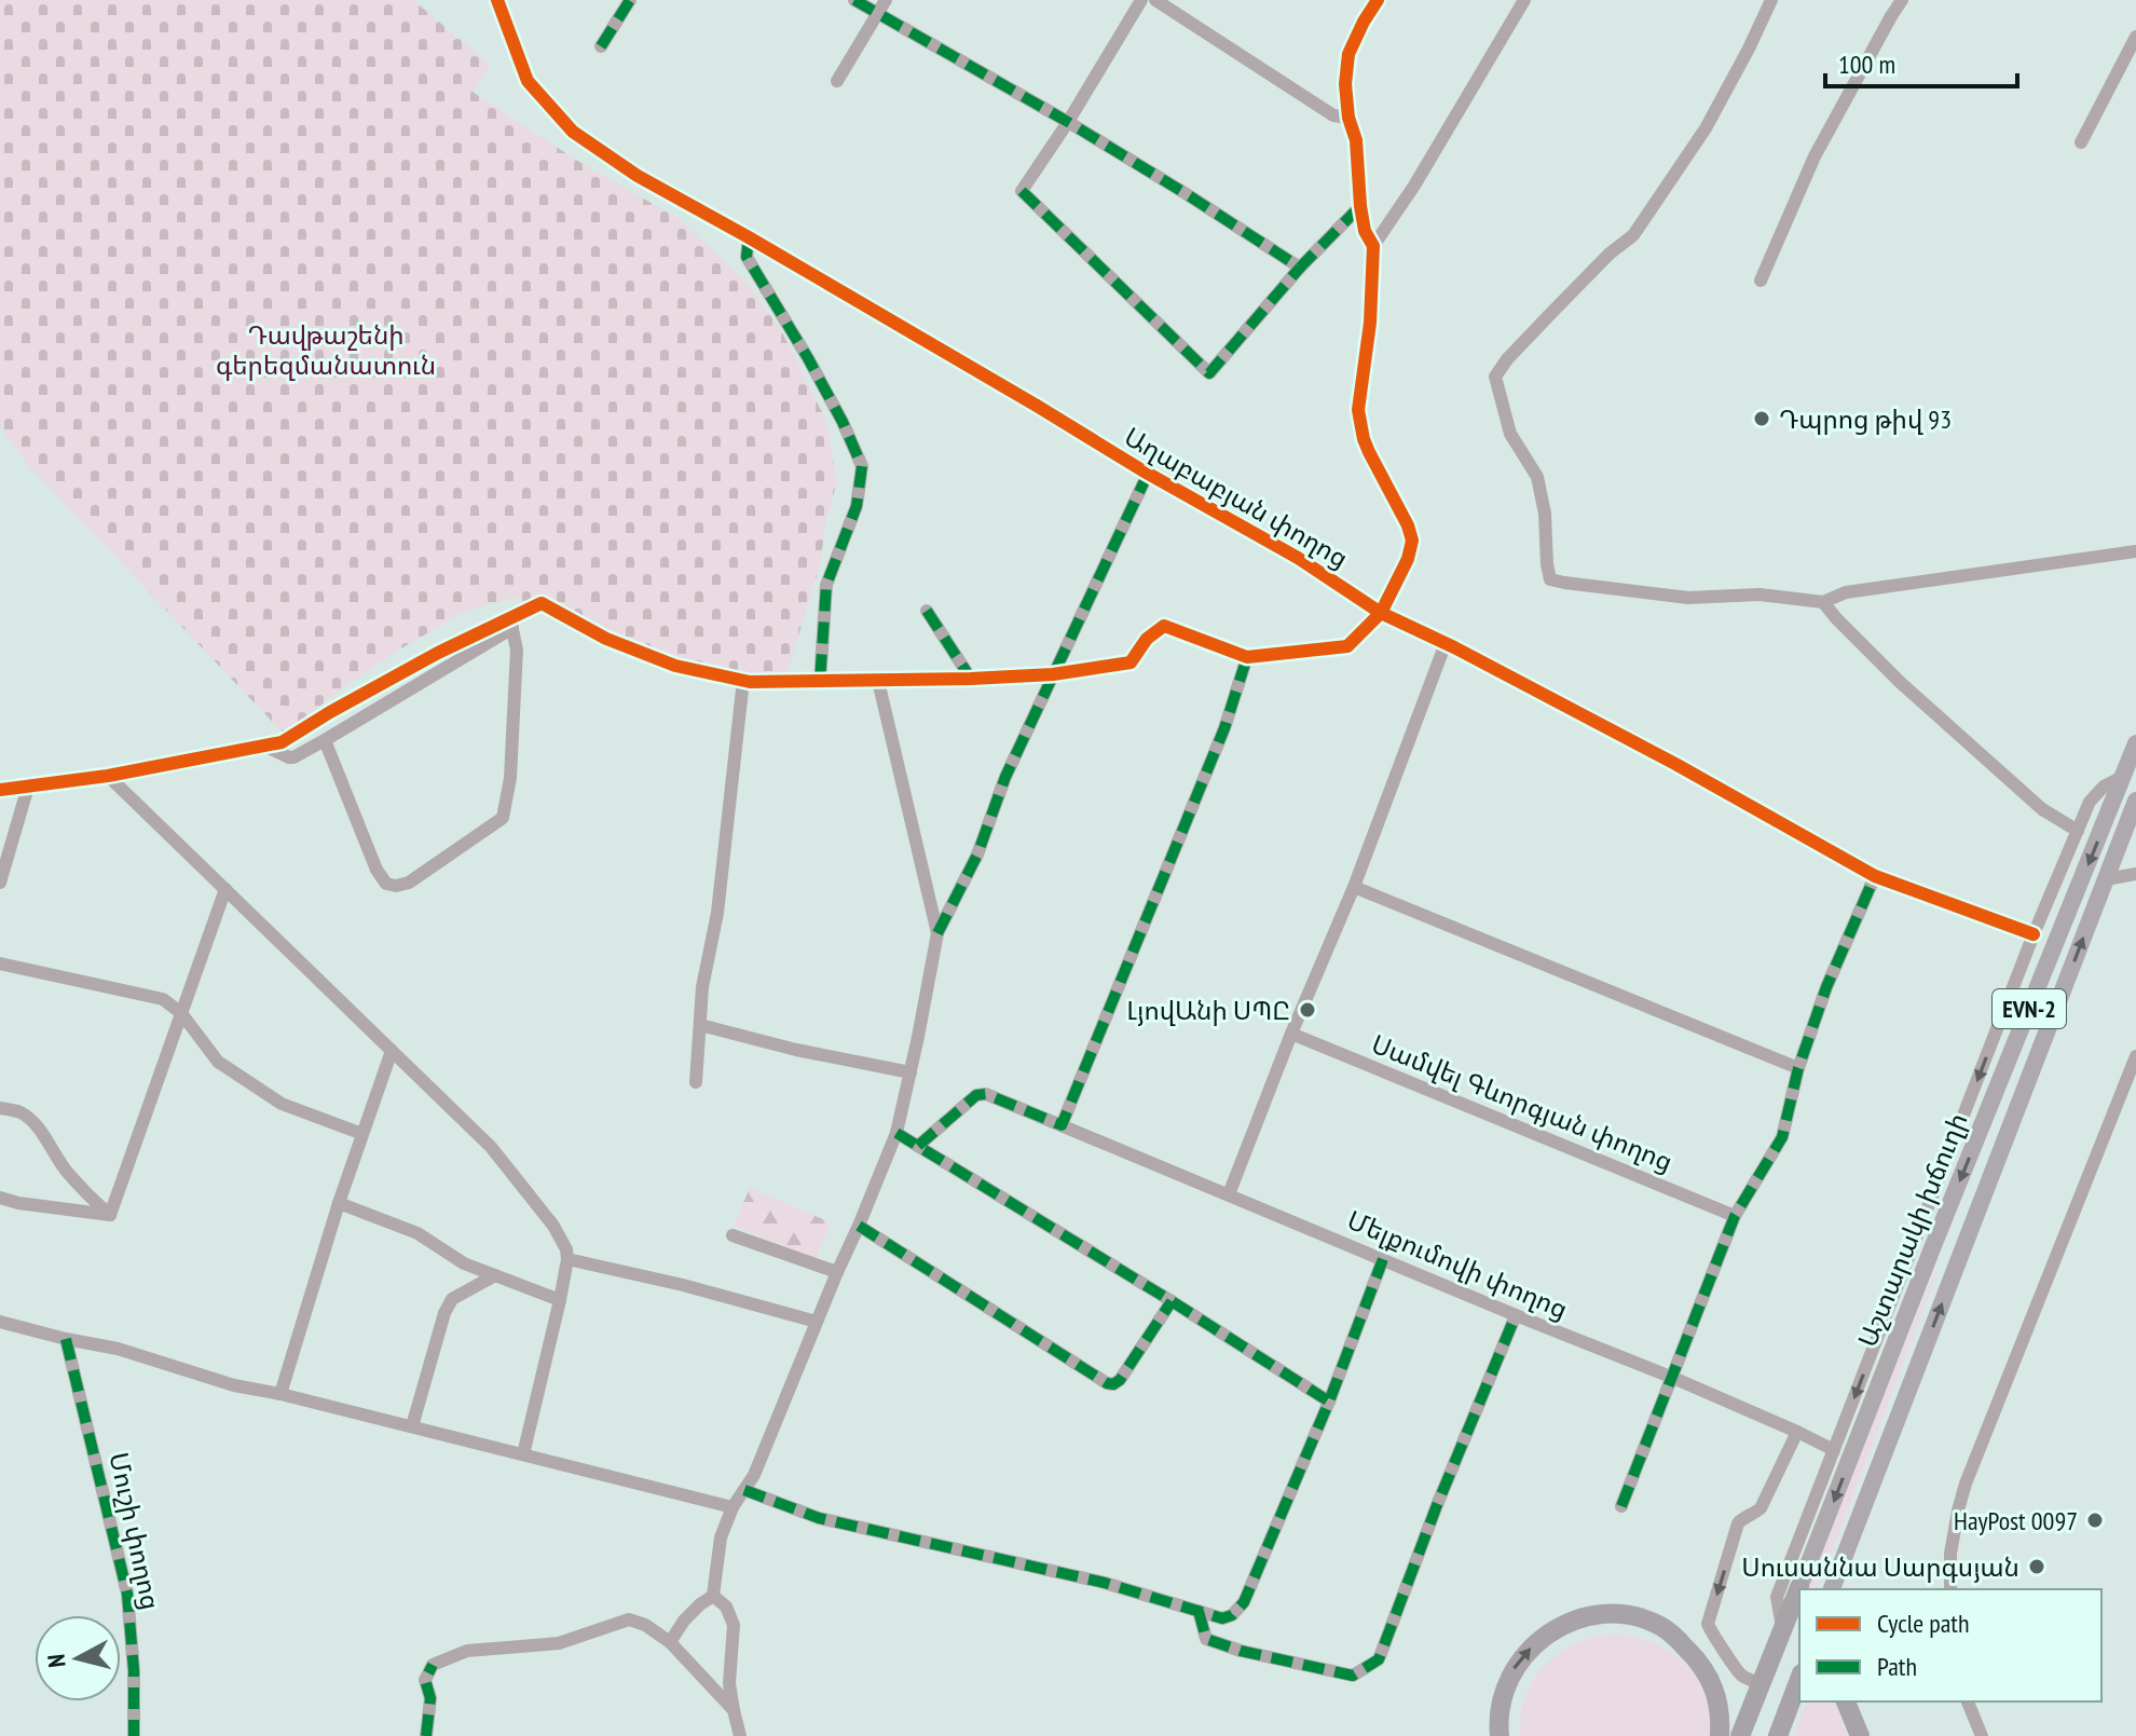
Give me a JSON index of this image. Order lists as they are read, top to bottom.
{
  "streets": {
    "highway": ["EVN-2", "Աշտարակի խճուղի"],
    "street": [
      "Աղաբաբյան փողոց",
      "Սամվել Գևորգյան փողոց",
      "Մելքումովի փողոց",
      "Մուշի փողոց"
    ]
  },
  "parks": ["Դավթաշենի գերեզմանատուն"],
  "places": [
    "Դպրոց թիվ 93",
    "ԼյովԱնի ՍՊԸ",
    "HayPost 0097",
    "Սուսաննա Սարգսյան"
  ],
  "legend": ["Cycle path", "Path"],
  "scale_bar": "100 m",
  "north": "left"
}
